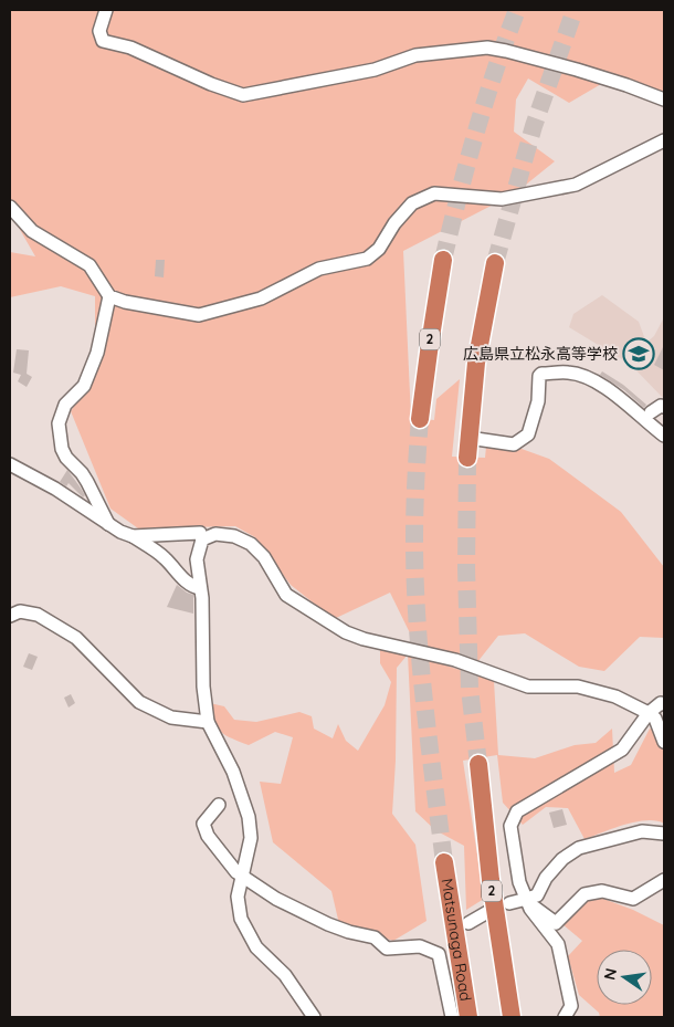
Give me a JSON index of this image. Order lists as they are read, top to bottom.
{
  "streets": {
    "highway": ["2", "Matsunaga Road"]
  },
  "places": {
    "school or university": ["広島県立松永高等学校"]
  },
  "north": "left"
}
